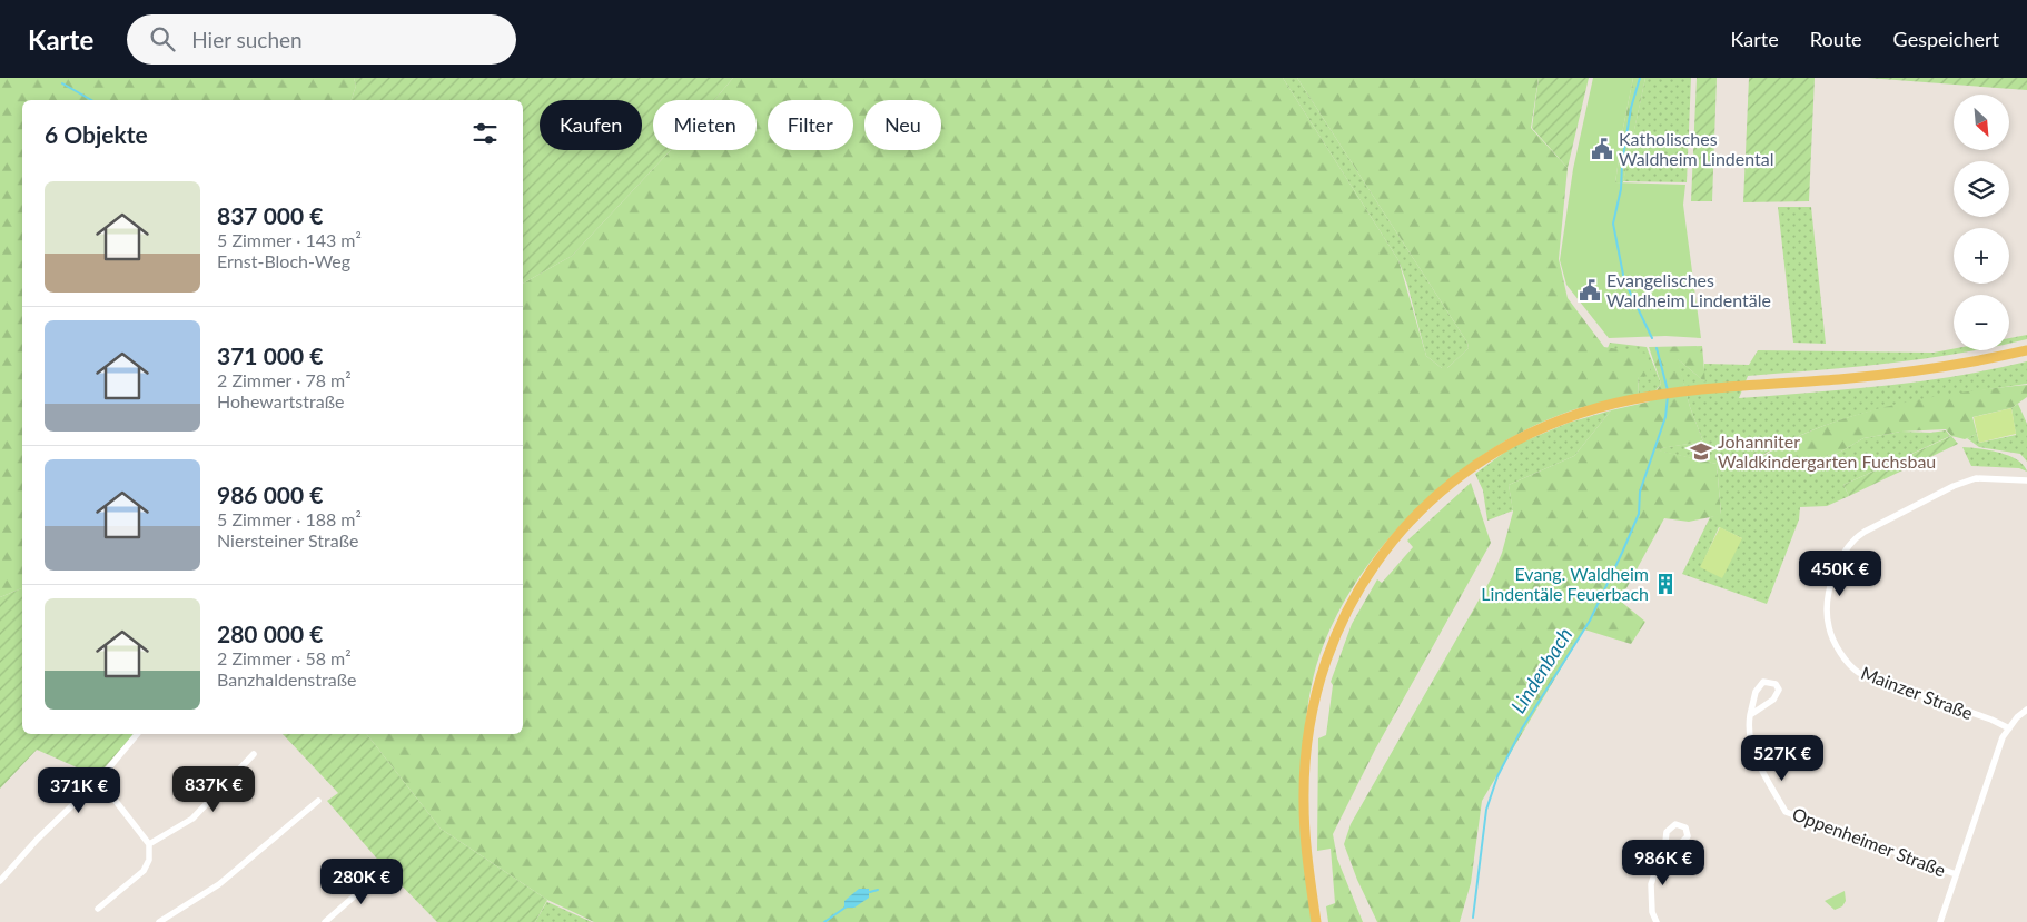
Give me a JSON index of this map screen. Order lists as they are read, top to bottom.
{
  "streets": {
    "street": ["Mainzer Straße", "Oppenheimer Straße"]
  },
  "water": ["Lindenbach"],
  "places": {
    "public building": ["Katholisches Waldheim Lindental", "Evangelisches Waldheim Lindentäle"],
    "school or university": ["Johanniter Waldkindergarten Fuchsbau"],
    "building": ["Evang. Waldheim Lindentäle Feuerbach"]
  },
  "north": "bottom right",
  "page": {
    "header": "Karte",
    "search": "Hier suchen",
    "nav": ["Karte", "Route", "Gespeichert"],
    "map_buttons": ["+", "−"],
    "chip": [
      "Kaufen",
      "Mieten",
      "Filter",
      "Neu"
    ],
    "heading": "6 Objekte",
    "list": [
      {
        "name": "837 000 €",
        "note": "5 Zimmer · 143 m² · Ernst-Bloch-Weg"
      },
      {
        "name": "371 000 €",
        "note": "2 Zimmer · 78 m² · Hohewartstraße"
      },
      {
        "name": "986 000 €",
        "note": "5 Zimmer · 188 m² · Niersteiner Straße"
      },
      {
        "name": "280 000 €",
        "note": "2 Zimmer · 58 m² · Banzhaldenstraße"
      }
    ],
    "price": [
      "450K €",
      "527K €",
      "837K €",
      "371K €",
      "986K €",
      "280K €"
    ]
  }
}
